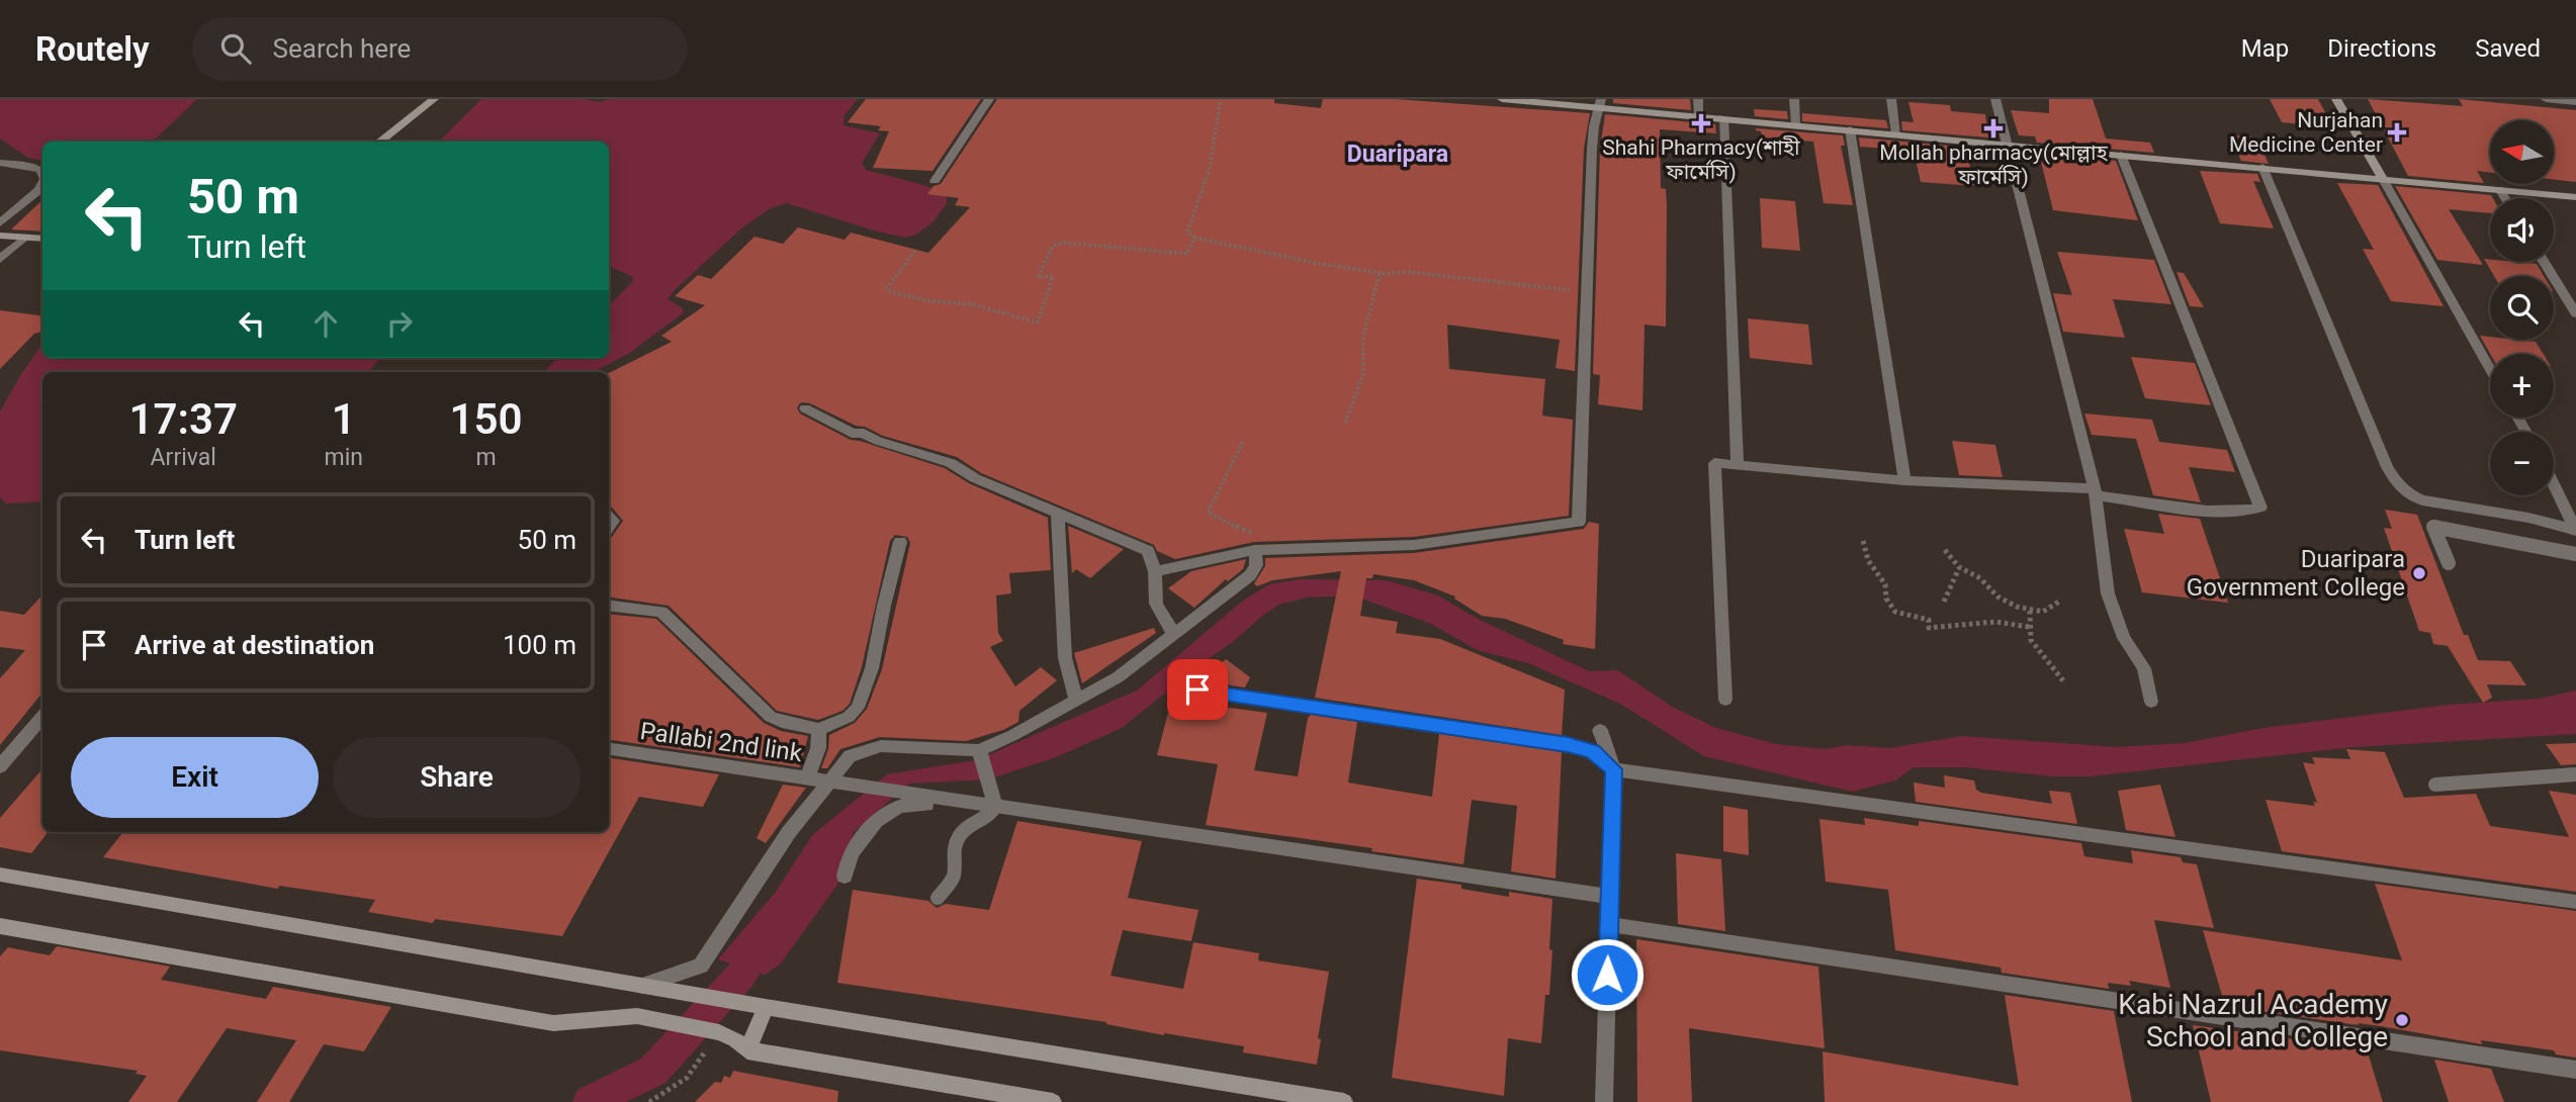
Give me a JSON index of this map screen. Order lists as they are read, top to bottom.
{
  "streets": {
    "street": ["Pallabi 2nd link"]
  },
  "districts": ["Duaripara"],
  "places": {
    "health": ["Shahi Pharmacy(শাহী ফার্মেসি)", "Mollah pharmacy(মোল্লাহ ফার্মেসি)", "Nurjahan Medicine Center"],
    "other": ["Duaripara Government College", "Kabi Nazrul Academy School and College"]
  },
  "north": "left",
  "page": {
    "header": "Routely",
    "search": "Search here",
    "nav": ["Map", "Directions", "Saved"],
    "map_buttons": ["+", "−"],
    "turn": ["50 m", "Turn left"],
    "eta": [
      "17:37",
      "Arrival",
      "1",
      "min",
      "150",
      "m"
    ],
    "list": [
      {
        "name": "Turn left",
        "value": "50 m"
      },
      {
        "name": "Arrive at destination",
        "value": "100 m"
      }
    ],
    "buttons": ["Exit", "Share"]
  }
}
